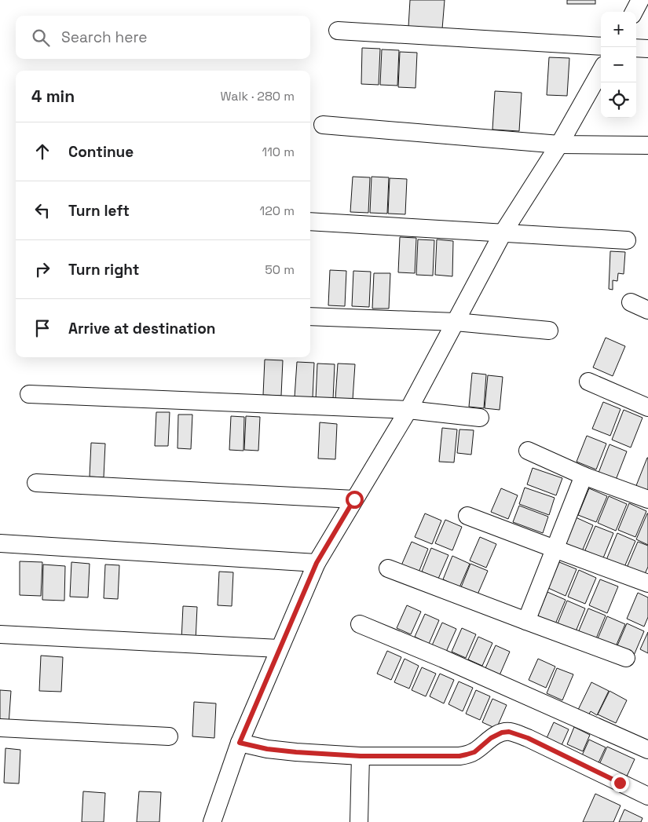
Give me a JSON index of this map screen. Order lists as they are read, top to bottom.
{
  "page": {
    "map_buttons": ["+", "−"],
    "search": "Search here",
    "heading": ["4 min", "Walk · 280 m"],
    "list": [
      ["Continue", "110 m"],
      ["Turn left", "120 m"],
      ["Turn right", "50 m"],
      "Arrive at destination"
    ]
  }
}
